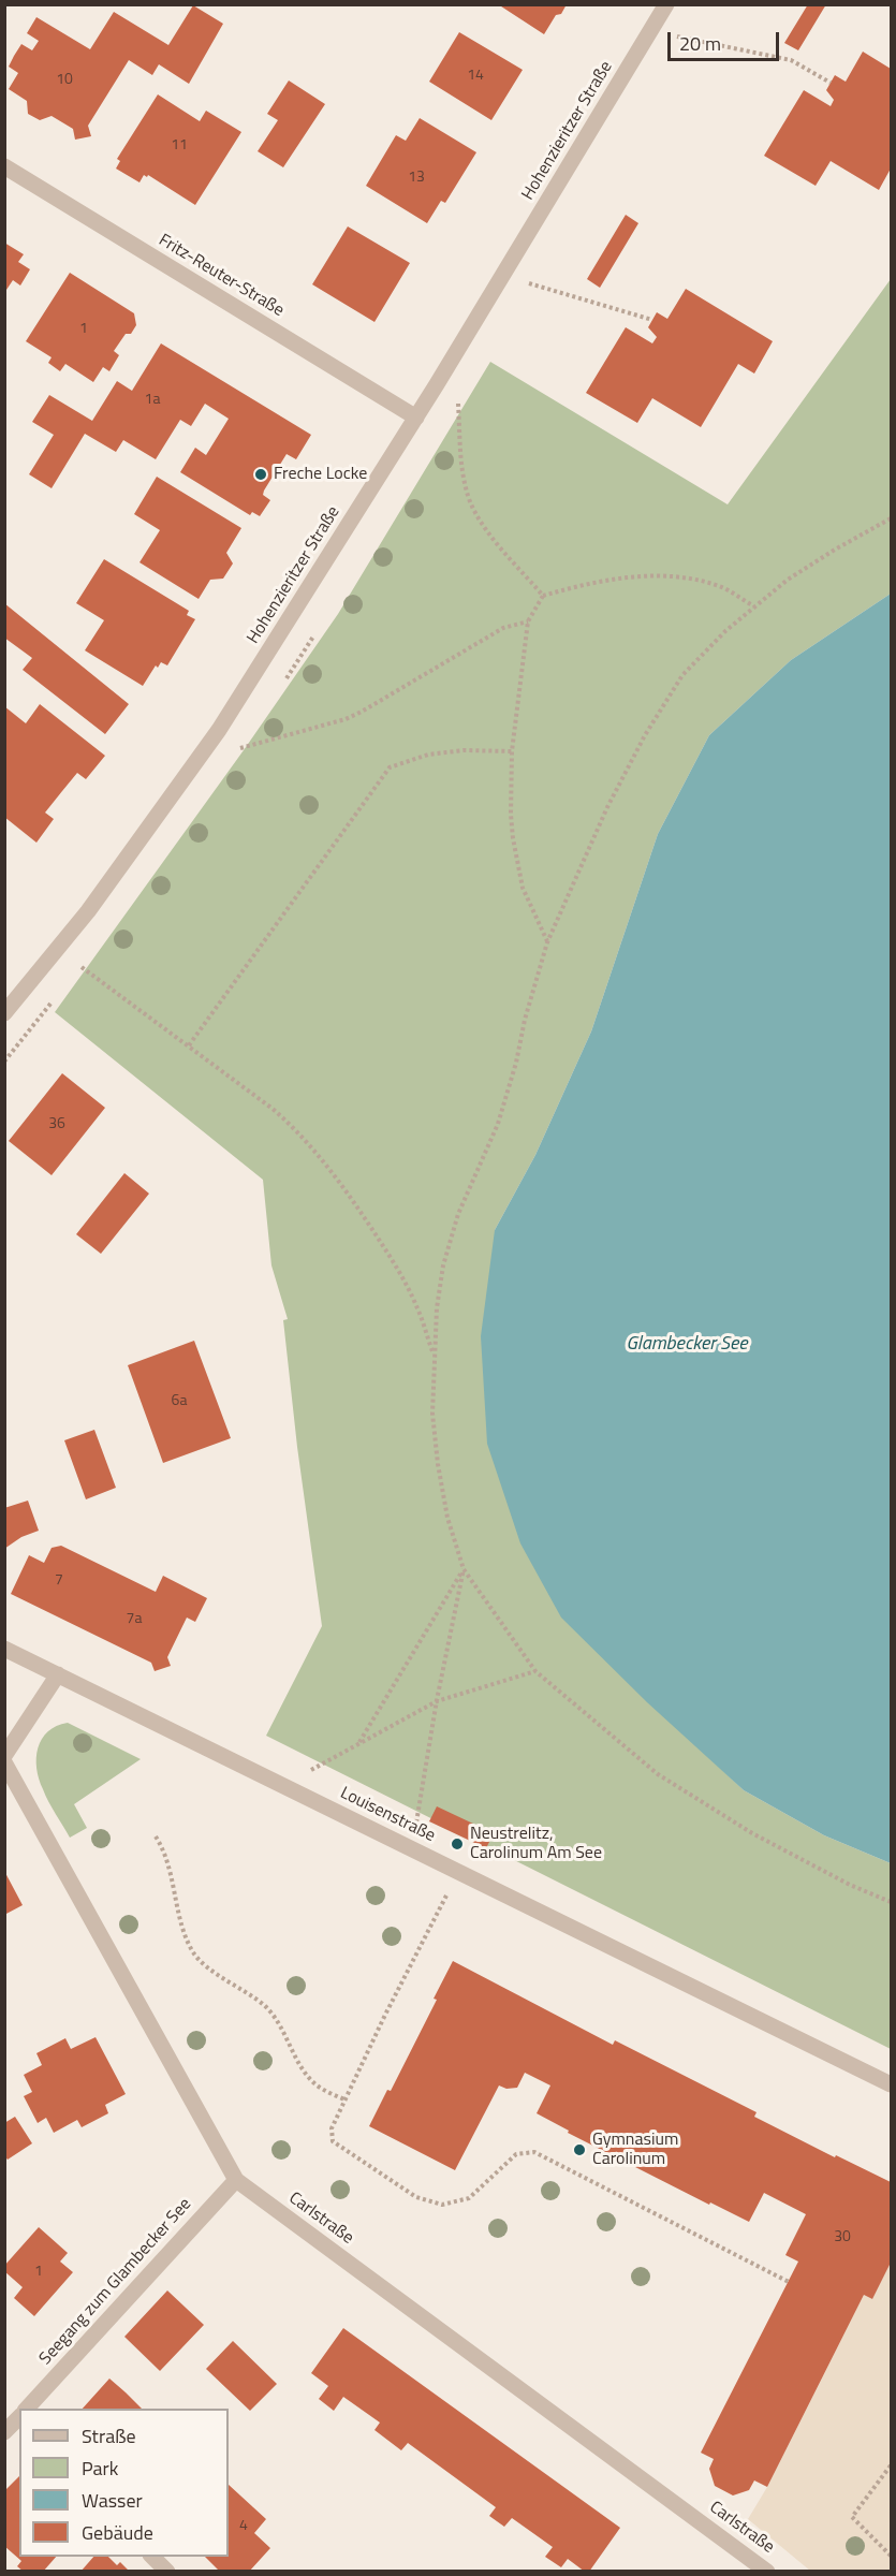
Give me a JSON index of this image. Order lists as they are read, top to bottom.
{
  "streets": {
    "street": [
      "Hohenzieritzer Straße",
      "Fritz-Reuter-Straße",
      "Louisenstraße",
      "Carlstraße",
      "Seegang zum Glambecker See"
    ]
  },
  "crossings": [
    ["Hohenzieritzer Straße", "Fritz-Reuter-Straße"],
    ["Carlstraße", "Seegang zum Glambecker See"]
  ],
  "water": ["Glambecker See"],
  "places": ["Freche Locke", "Neustrelitz, Carolinum Am See", "Gymnasium Carolinum"],
  "house_numbers": [
    "14",
    "10",
    "11",
    "13",
    "1",
    "1a",
    "36",
    "6a",
    "7",
    "7a",
    "30",
    "1",
    "4"
  ],
  "legend": [
    "Straße",
    "Park",
    "Wasser",
    "Gebäude"
  ],
  "scale_bar": "20 m"
}
